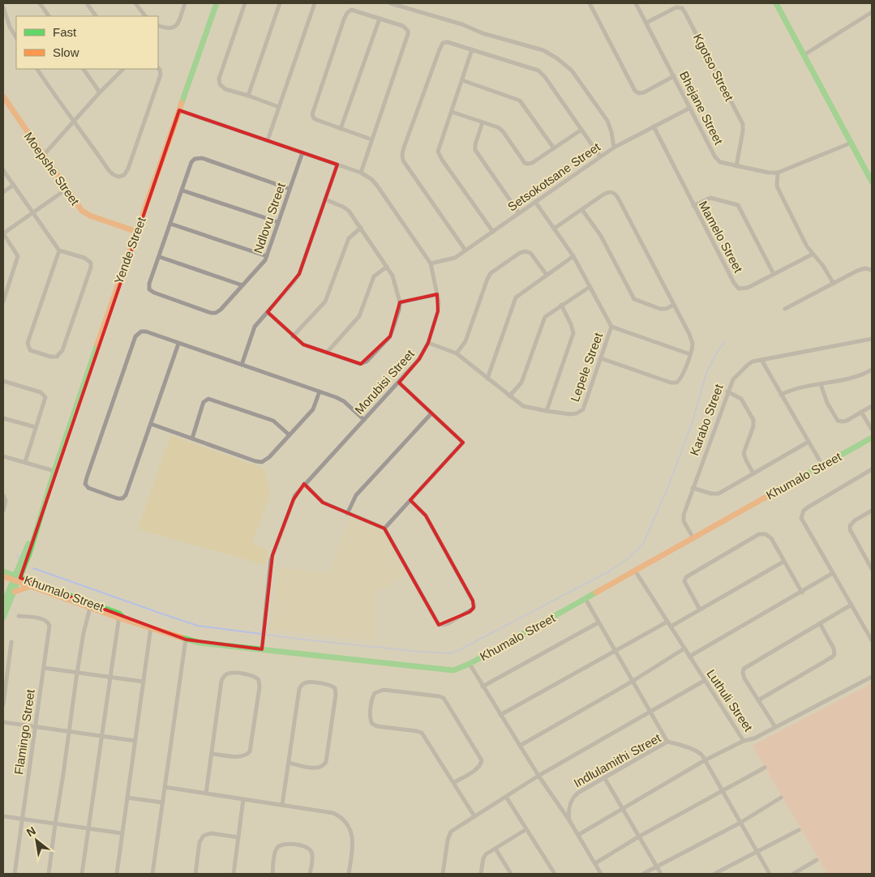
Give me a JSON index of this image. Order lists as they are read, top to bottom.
{
  "streets": {
    "street": [
      "Kgotso Street",
      "Bhejane Street",
      "Moepshe Street",
      "Setsokotsane Street",
      "Ndlovu Street",
      "Mamelo Street",
      "Yende Street",
      "Lepele Street",
      "Morubisi Street",
      "Karabo Street",
      "Khumalo Street",
      "Luthuli Street",
      "Flamingo Street",
      "Indlulamithi Street"
    ]
  },
  "crossings": [
    ["Kgotso Street", "Bhejane Street"],
    ["Bhejane Street", "Setsokotsane Street"],
    ["Moepshe Street", "Yende Street"],
    ["Setsokotsane Street", "Mamelo Street"],
    ["Setsokotsane Street", "Lepele Street"],
    ["Setsokotsane Street", "Morubisi Street"],
    ["Ndlovu Street", "Morubisi Street"],
    ["Yende Street", "Morubisi Street"],
    ["Yende Street", "Khumalo Street"],
    ["Lepele Street", "Morubisi Street"],
    ["Morubisi Street", "Khumalo Street"],
    ["Karabo Street", "Khumalo Street"],
    ["Khumalo Street", "Luthuli Street"]
  ],
  "legend": ["Fast", "Slow"],
  "north": "top left"
}
